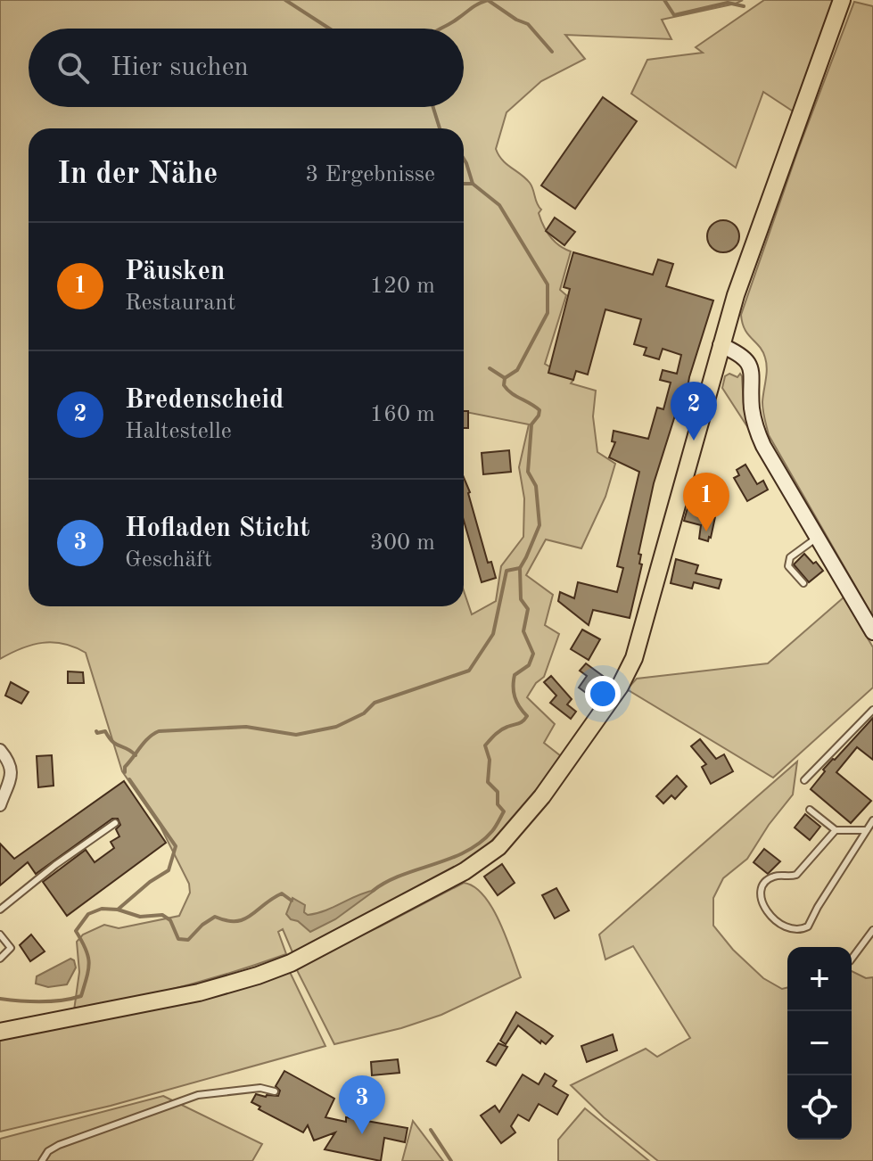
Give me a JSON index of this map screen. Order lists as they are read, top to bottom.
{
  "page": {
    "search": "Hier suchen",
    "heading": ["In der Nähe", "3 Ergebnisse"],
    "list": [
      {
        "mark": "1",
        "name": "Päusken",
        "note": "Restaurant",
        "value": "120 m"
      },
      {
        "mark": "2",
        "name": "Bredenscheid",
        "note": "Haltestelle",
        "value": "160 m"
      },
      {
        "mark": "3",
        "name": "Hofladen Sticht",
        "note": "Geschäft",
        "value": "300 m"
      }
    ],
    "pins": ["2", "1", "3"],
    "map_buttons": ["+", "−"]
  }
}
